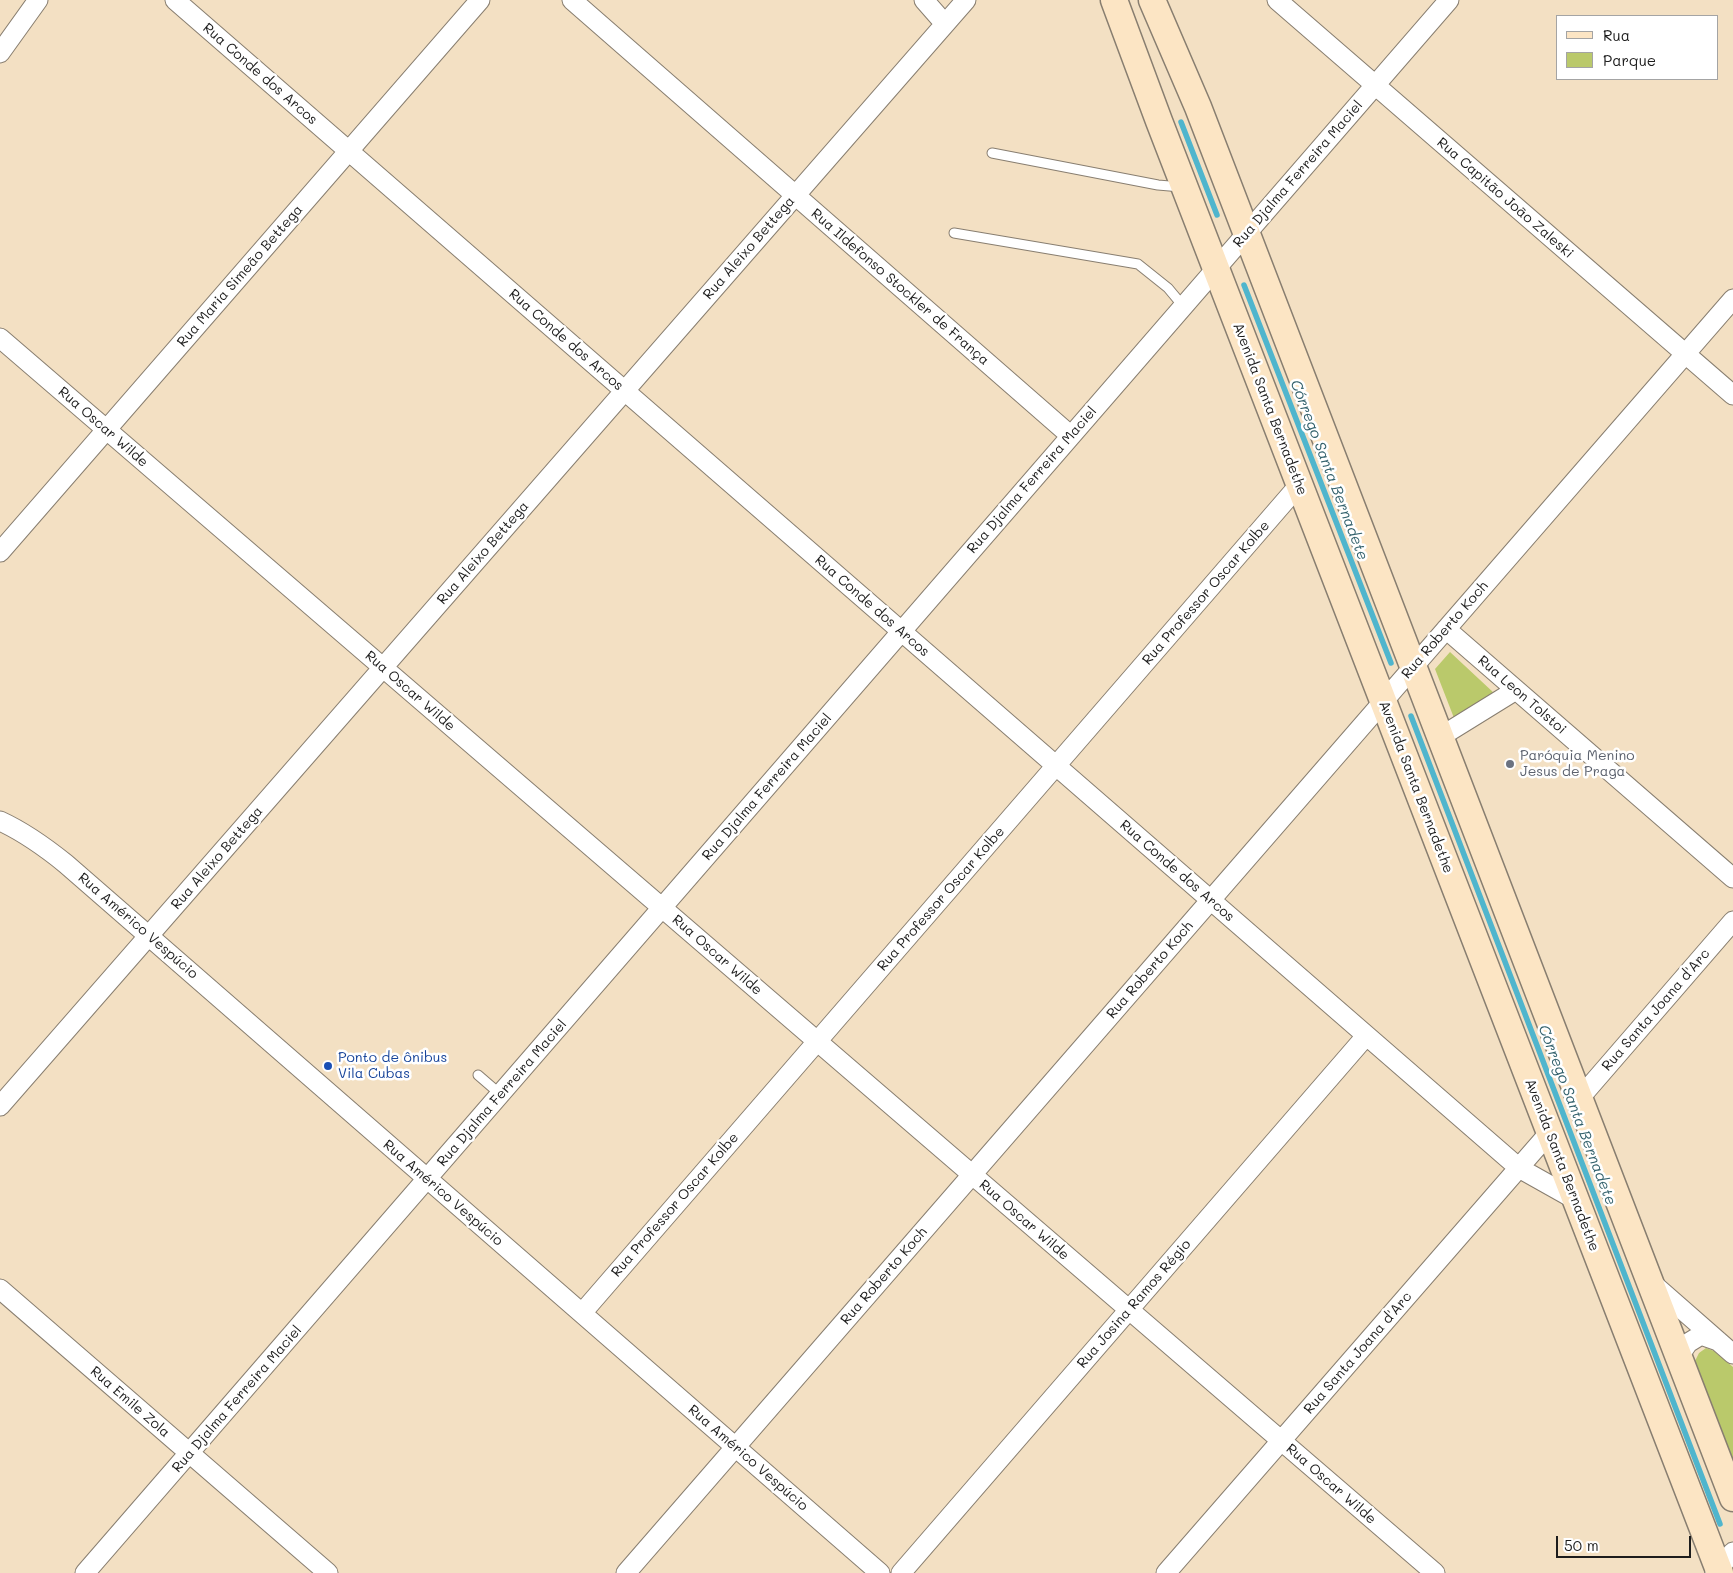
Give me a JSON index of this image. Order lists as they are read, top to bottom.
{
  "streets": {
    "main road": ["Avenida Santa Bernadethe"],
    "street": [
      "Rua Conde dos Arcos",
      "Rua Djalma Ferreira Maciel",
      "Rua Capitão João Zaleski",
      "Rua Aleixo Bettega",
      "Rua Maria Simeão Bettega",
      "Rua Ildefonso Stockler de França",
      "Rua Oscar Wilde",
      "Rua Professor Oscar Kolbe",
      "Rua Roberto Koch",
      "Rua Leon Tolstoi",
      "Rua Américo Vespúcio",
      "Rua Santa Joana d'Arc",
      "Rua Josina Ramos Régio",
      "Rua Emile Zola"
    ]
  },
  "crossings": [
    ["Rua Conde dos Arcos", "Rua Djalma Ferreira Maciel"],
    ["Rua Conde dos Arcos", "Rua Aleixo Bettega"],
    ["Rua Conde dos Arcos", "Rua Maria Simeão Bettega"],
    ["Rua Conde dos Arcos", "Avenida Santa Bernadethe"],
    ["Rua Conde dos Arcos", "Rua Professor Oscar Kolbe"],
    ["Rua Conde dos Arcos", "Rua Roberto Koch"],
    ["Rua Conde dos Arcos", "Rua Santa Joana d'Arc"],
    ["Rua Conde dos Arcos", "Rua Josina Ramos Régio"],
    ["Rua Djalma Ferreira Maciel", "Rua Capitão João Zaleski"],
    ["Rua Djalma Ferreira Maciel", "Rua Ildefonso Stockler de França"],
    ["Rua Djalma Ferreira Maciel", "Avenida Santa Bernadethe"],
    ["Rua Djalma Ferreira Maciel", "Rua Oscar Wilde"],
    ["Rua Djalma Ferreira Maciel", "Rua Américo Vespúcio"],
    ["Rua Djalma Ferreira Maciel", "Rua Emile Zola"],
    ["Rua Capitão João Zaleski", "Rua Roberto Koch"],
    ["Rua Aleixo Bettega", "Rua Ildefonso Stockler de França"],
    ["Rua Aleixo Bettega", "Rua Oscar Wilde"],
    ["Rua Aleixo Bettega", "Rua Américo Vespúcio"],
    ["Rua Maria Simeão Bettega", "Rua Oscar Wilde"],
    ["Avenida Santa Bernadethe", "Rua Professor Oscar Kolbe"],
    ["Avenida Santa Bernadethe", "Rua Roberto Koch"],
    ["Avenida Santa Bernadethe", "Rua Santa Joana d'Arc"],
    ["Rua Oscar Wilde", "Rua Professor Oscar Kolbe"],
    ["Rua Oscar Wilde", "Rua Roberto Koch"],
    ["Rua Oscar Wilde", "Rua Santa Joana d'Arc"],
    ["Rua Oscar Wilde", "Rua Josina Ramos Régio"],
    ["Rua Professor Oscar Kolbe", "Rua Américo Vespúcio"],
    ["Rua Roberto Koch", "Rua Leon Tolstoi"],
    ["Rua Roberto Koch", "Rua Américo Vespúcio"]
  ],
  "water": ["Córrego Santa Bernadete"],
  "places": ["Paróquia Menino Jesus de Praga", "Ponto de ônibus Vila Cubas"],
  "legend": ["Rua", "Parque"],
  "scale_bar": "50 m"
}
